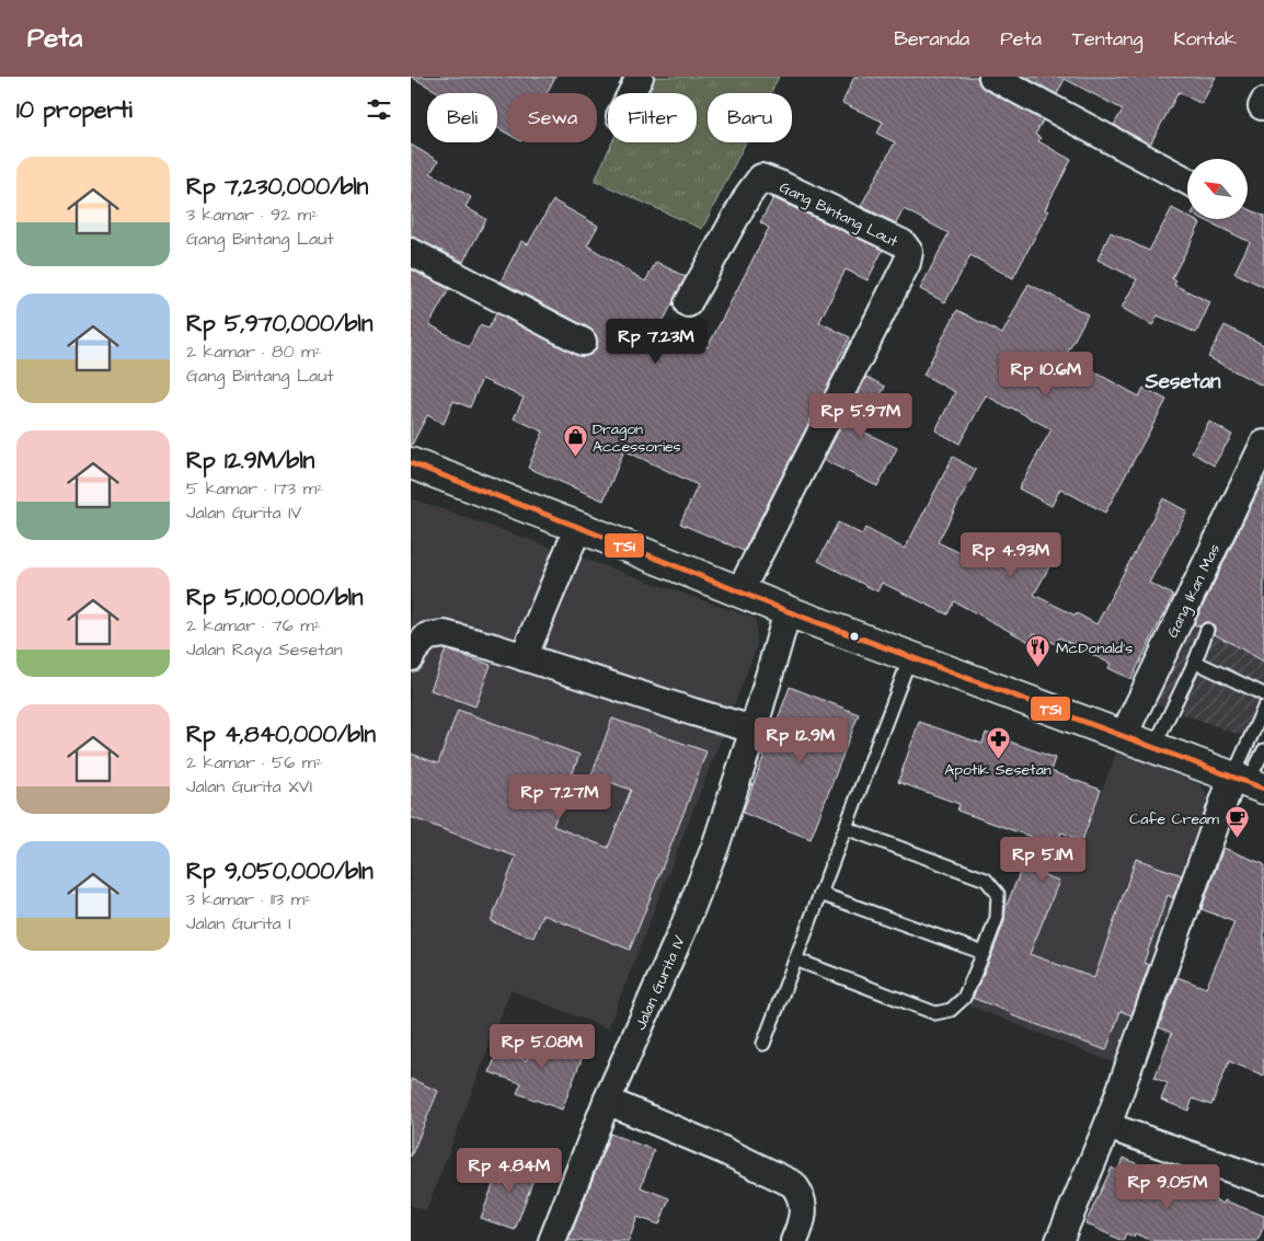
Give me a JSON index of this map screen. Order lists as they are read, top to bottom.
{
  "streets": {
    "street": ["Gang Bintang Laut", "Gang Ikan Mas", "Jalan Gurita IV"]
  },
  "districts": ["Sesetan"],
  "places": {
    "shop": ["Dragon Accessories"],
    "restaurant": ["McDonald's"],
    "pharmacy": ["Apotik Sesetan"],
    "cafe": ["Cafe Cream"]
  },
  "lines": ["transit line TS1"],
  "north": "top left",
  "page": {
    "header": "Peta",
    "nav": [
      "Beranda",
      "Peta",
      "Tentang",
      "Kontak"
    ],
    "heading": "10 properti",
    "chip": [
      "Beli",
      "Sewa",
      "Filter",
      "Baru"
    ],
    "list": [
      {
        "name": "Rp 7,230,000/bln",
        "note": "3 kamar · 92 m² · Gang Bintang Laut"
      },
      {
        "name": "Rp 5,970,000/bln",
        "note": "2 kamar · 80 m² · Gang Bintang Laut"
      },
      {
        "name": "Rp 12.9M/bln",
        "note": "5 kamar · 173 m² · Jalan Gurita IV"
      },
      {
        "name": "Rp 5,100,000/bln",
        "note": "2 kamar · 76 m² · Jalan Raya Sesetan"
      },
      {
        "name": "Rp 4,840,000/bln",
        "note": "2 kamar · 56 m² · Jalan Gurita XVI"
      },
      {
        "name": "Rp 9,050,000/bln",
        "note": "3 kamar · 113 m² · Jalan Gurita I"
      }
    ],
    "price": [
      "Rp 7.23M",
      "Rp 10.6M",
      "Rp 5.97M",
      "Rp 4.93M",
      "Rp 12.9M",
      "Rp 7.27M",
      "Rp 5.1M",
      "Rp 5.08M",
      "Rp 4.84M",
      "Rp 9.05M"
    ]
  }
}
